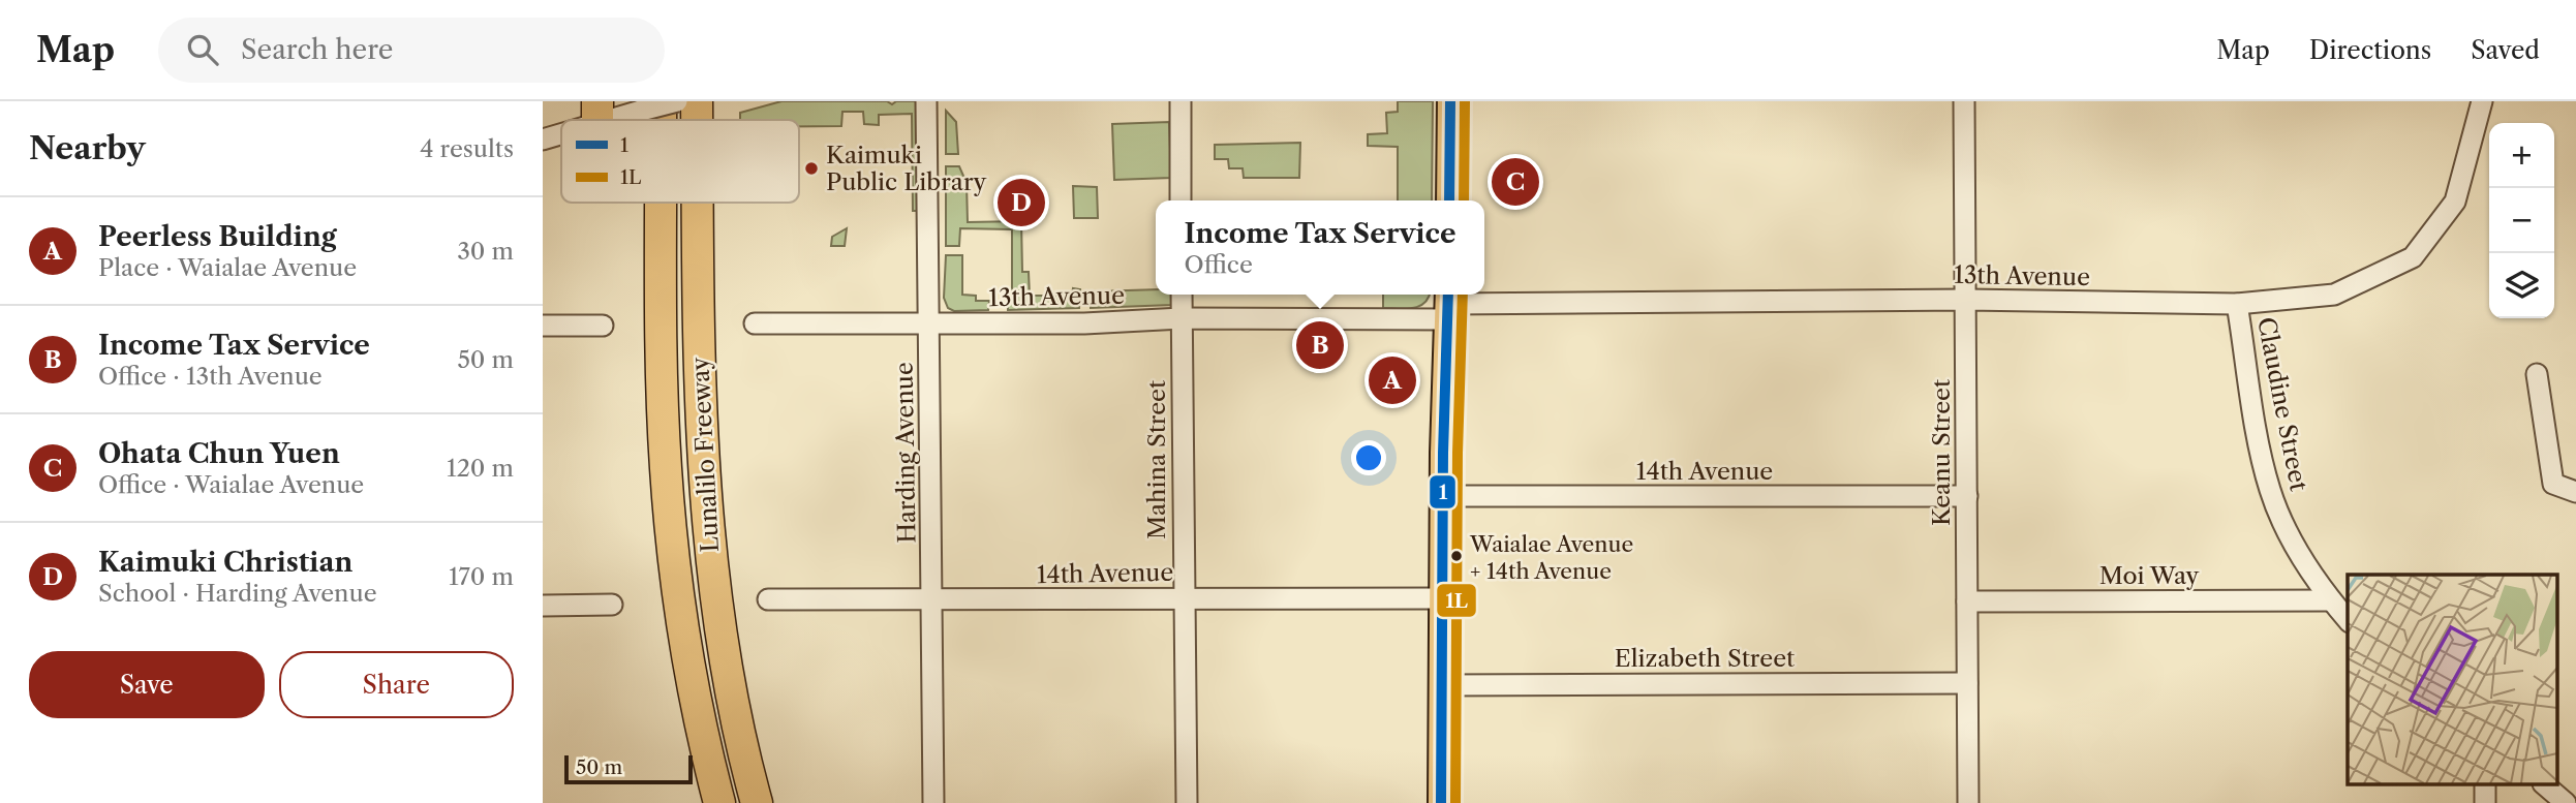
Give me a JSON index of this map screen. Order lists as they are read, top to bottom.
{
  "streets": {
    "highway": ["Lunalilo Freeway"],
    "street": [
      "13th Avenue",
      "Claudine Street",
      "Harding Avenue",
      "Keanu Street",
      "Mahina Street",
      "14th Avenue",
      "Moi Way",
      "Elizabeth Street"
    ]
  },
  "crossings": [
    ["13th Avenue", "Claudine Street"],
    ["13th Avenue", "Harding Avenue"],
    ["13th Avenue", "Keanu Street"],
    ["13th Avenue", "Mahina Street"],
    ["Claudine Street", "Moi Way"],
    ["Harding Avenue", "14th Avenue"],
    ["Keanu Street", "14th Avenue"],
    ["Keanu Street", "Moi Way"],
    ["Keanu Street", "Elizabeth Street"],
    ["Mahina Street", "14th Avenue"]
  ],
  "places": ["Kaimuki Public Library", "Waialae Avenue + 14th Avenue"],
  "lines": ["transit line 1", "transit line 1L"],
  "legend": ["1", "1L"],
  "scale_bar": "50 m",
  "page": {
    "header": "Map",
    "search": "Search here",
    "nav": ["Map", "Directions", "Saved"],
    "heading": ["Nearby", "4 results"],
    "map_buttons": ["+", "−"],
    "pins": [
      "C",
      "D",
      "B",
      "A"
    ],
    "list": [
      {
        "mark": "A",
        "name": "Peerless Building",
        "note": "Place · Waialae Avenue",
        "value": "30 m"
      },
      {
        "mark": "B",
        "name": "Income Tax Service",
        "note": "Office · 13th Avenue",
        "value": "50 m"
      },
      {
        "mark": "C",
        "name": "Ohata Chun Yuen",
        "note": "Office · Waialae Avenue",
        "value": "120 m"
      },
      {
        "mark": "D",
        "name": "Kaimuki Christian",
        "note": "School · Harding Avenue",
        "value": "170 m"
      }
    ],
    "popup": ["Income Tax Service", "Office"],
    "buttons": ["Save", "Share"],
    "scale": "50 m"
  }
}
